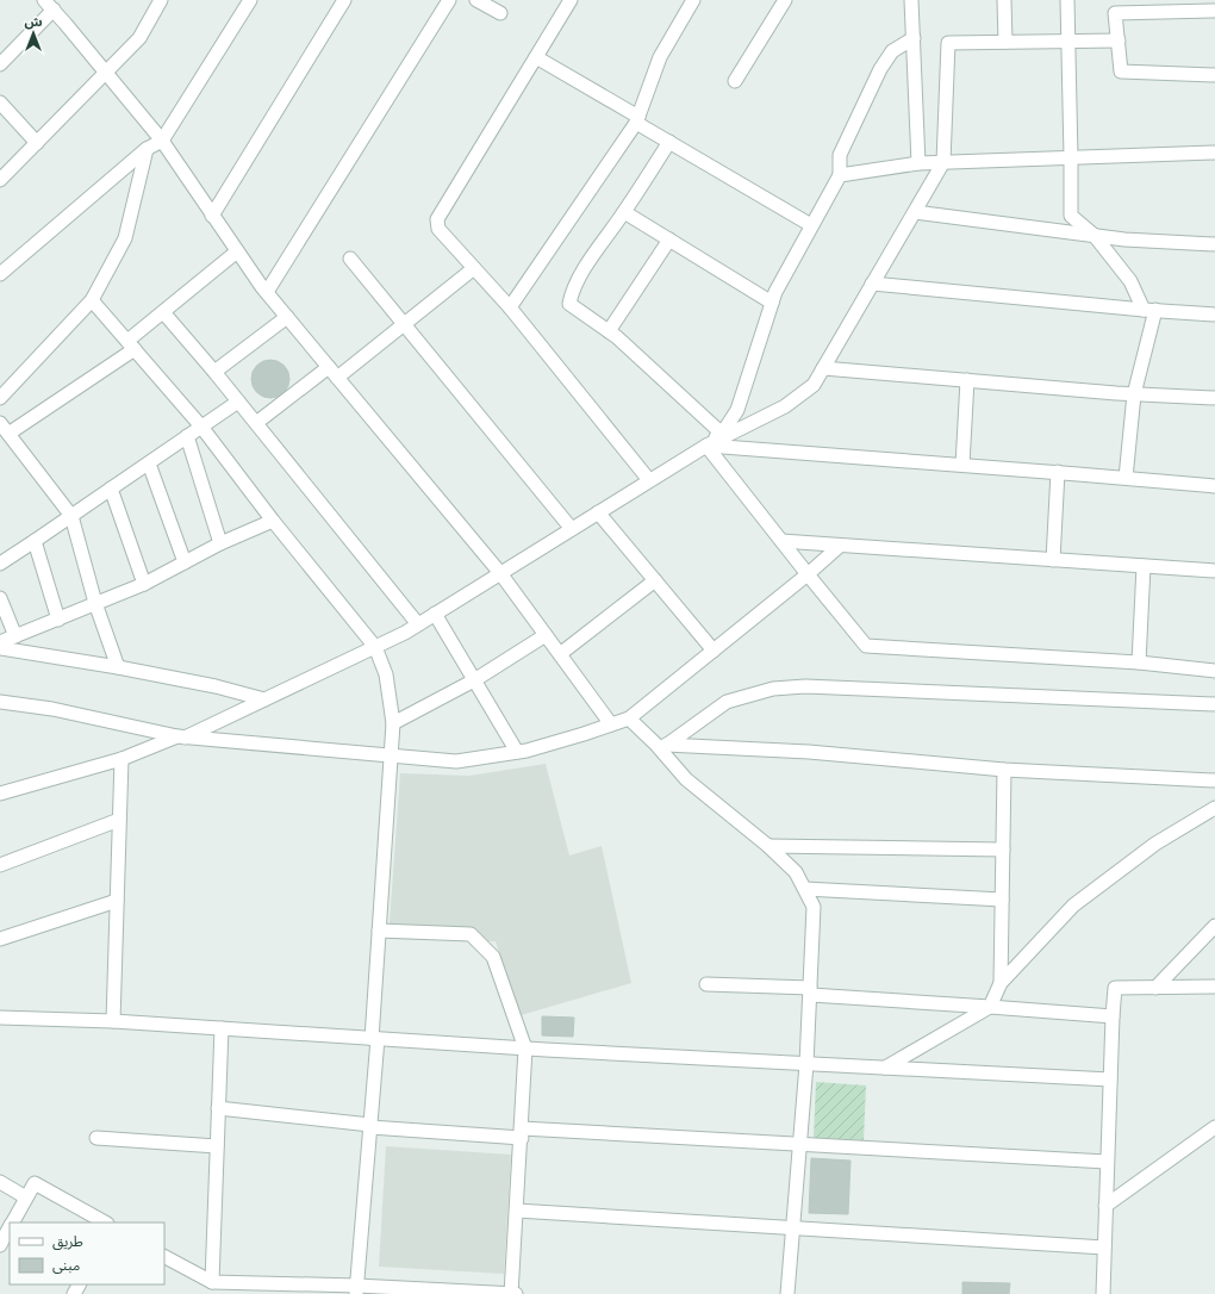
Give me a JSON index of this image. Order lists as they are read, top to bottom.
{
  "legend": ["طريق", "مبنى"],
  "north": "top"
}
